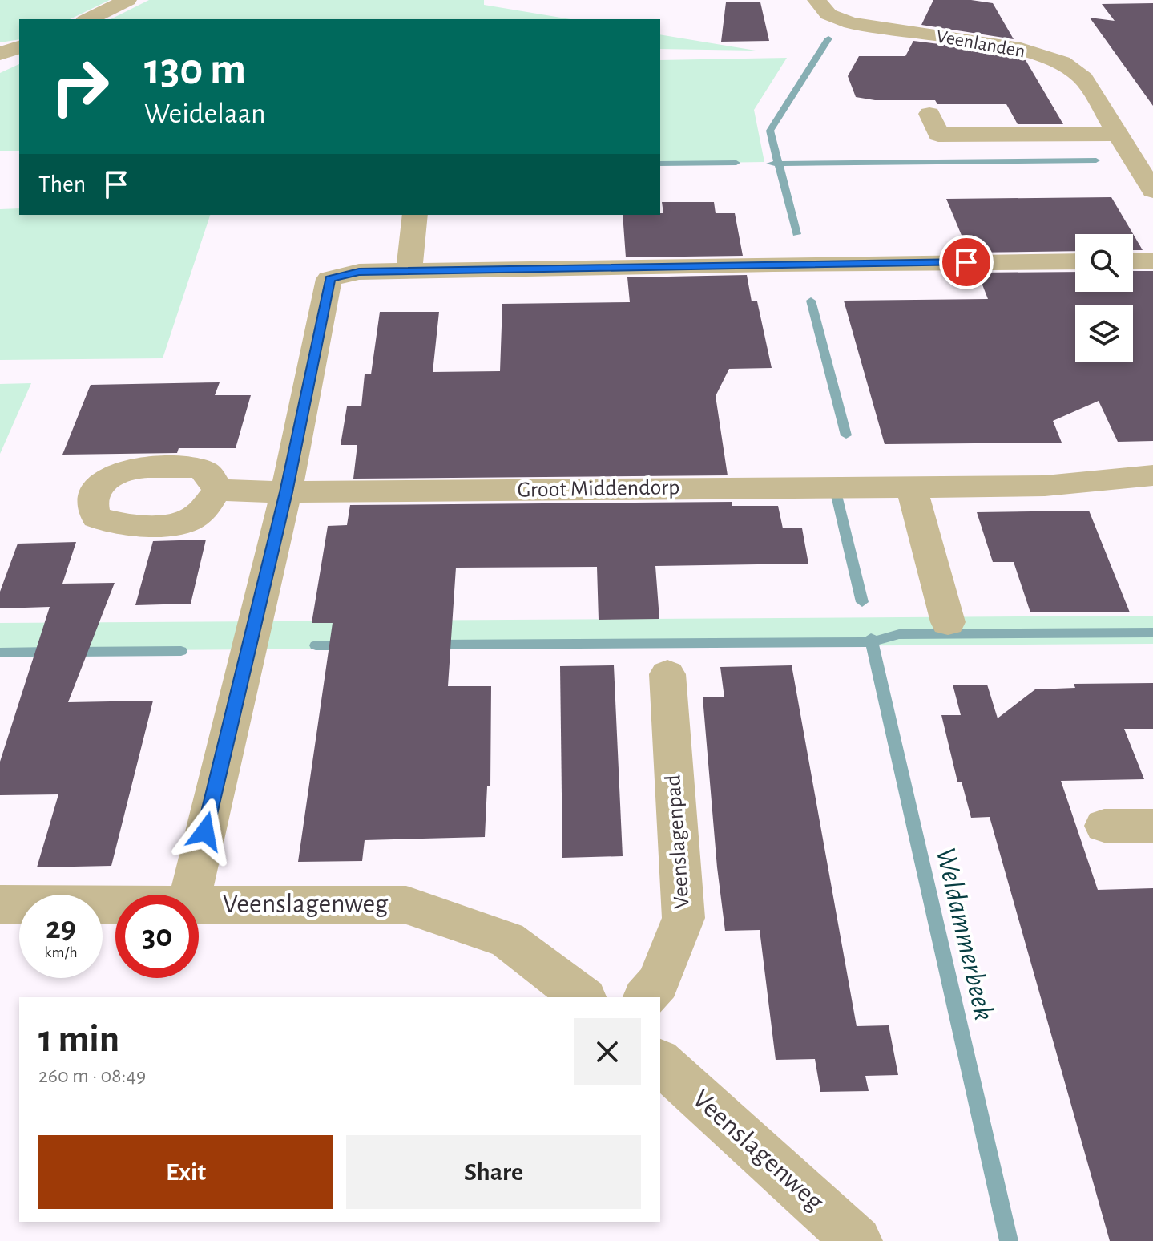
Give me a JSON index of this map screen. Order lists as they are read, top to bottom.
{
  "streets": {
    "street": [
      "Veenlanden",
      "Groot Middendorp",
      "Veenslagenpad",
      "Veenslagenweg"
    ]
  },
  "water": ["Weldammerbeek"],
  "page": {
    "turn": ["130 m", "Weidelaan"],
    "then": "Then",
    "speed": "29 km/h",
    "limit": "30",
    "heading": ["1 min", "260 m · 08:49"],
    "buttons": ["Exit", "Share"]
  }
}
